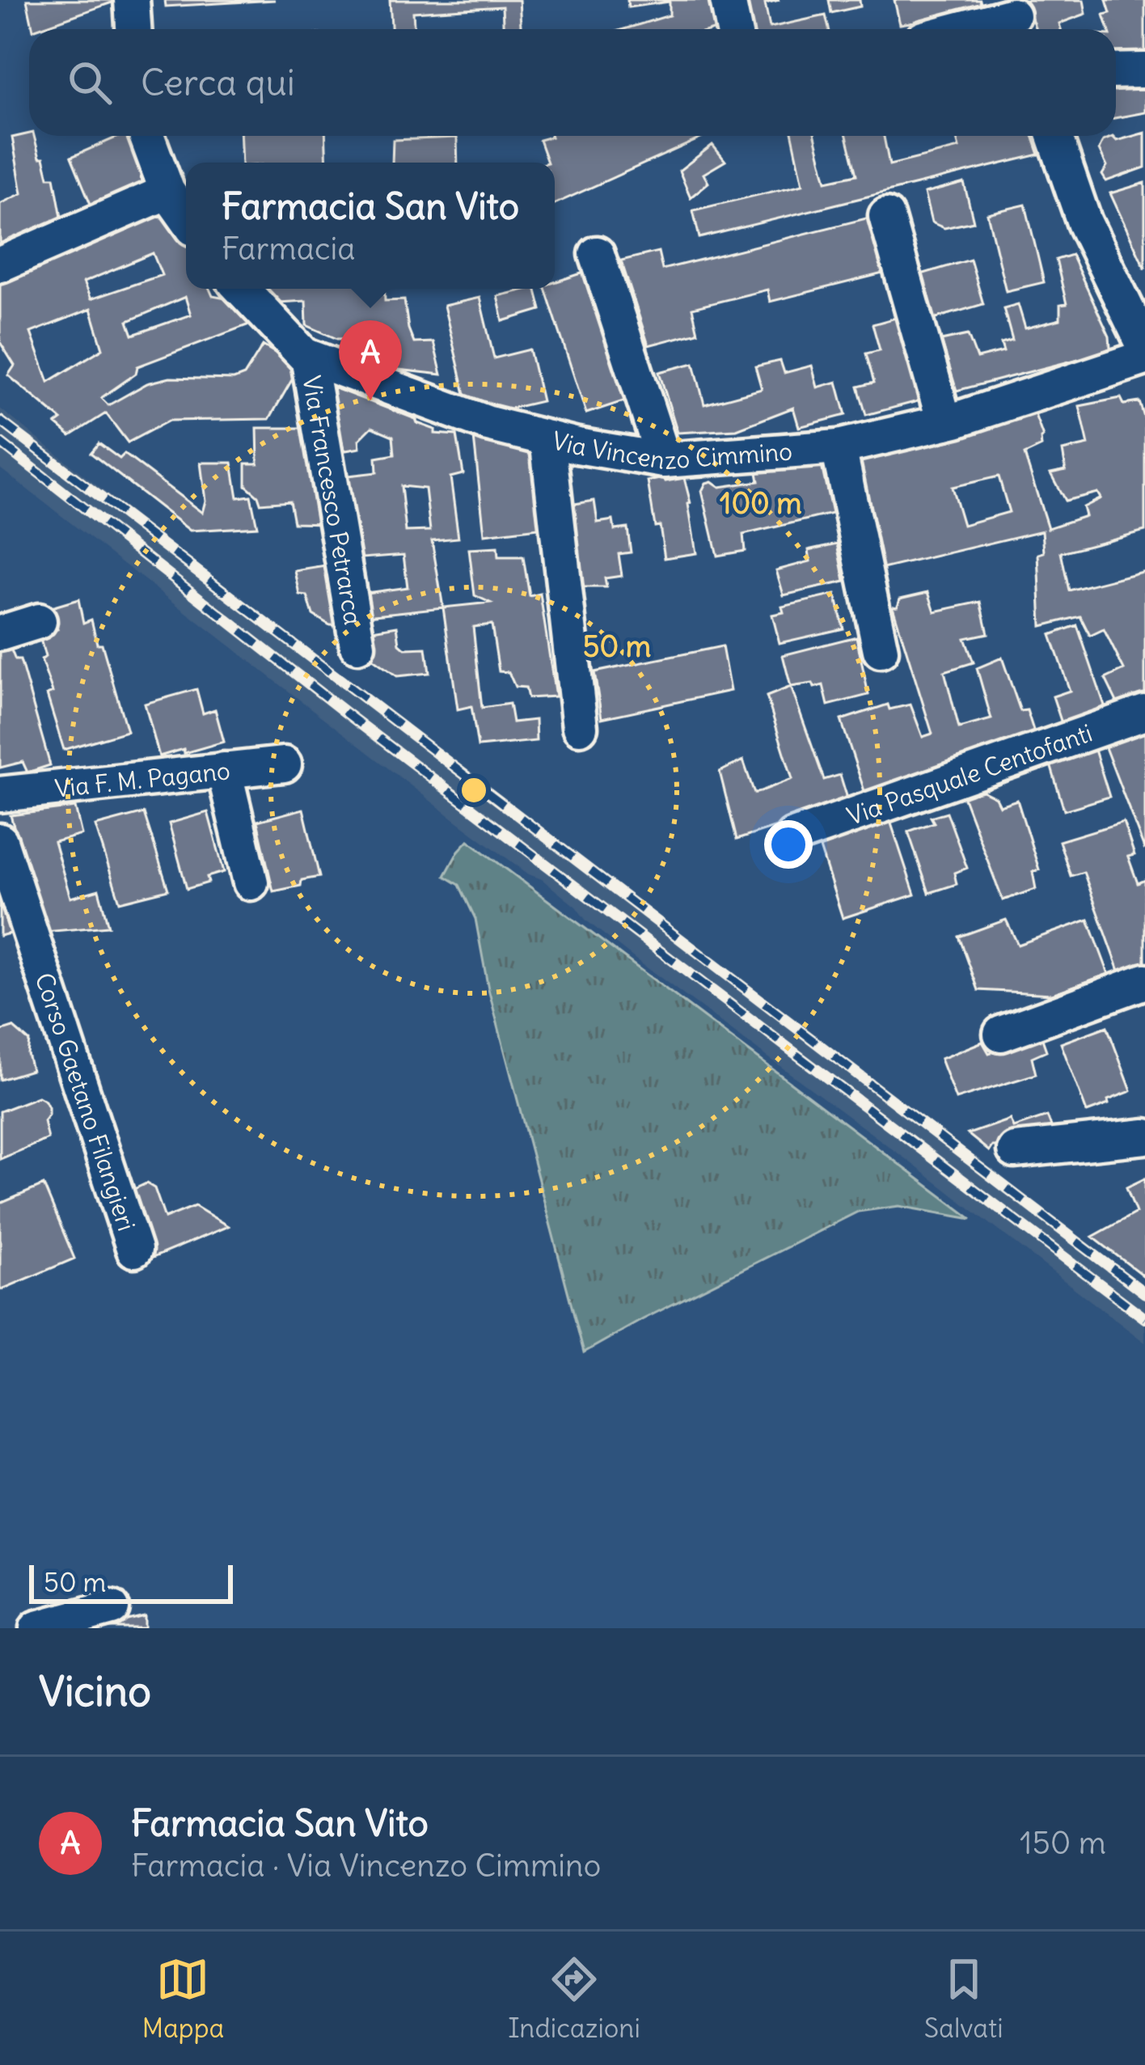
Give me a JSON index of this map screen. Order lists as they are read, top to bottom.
{
  "streets": {
    "street": [
      "Via Vincenzo Cimmino",
      "Via Francesco Petrarca",
      "Via Pasquale Centofanti",
      "Via F. M. Pagano",
      "Corso Gaetano Filangieri"
    ]
  },
  "crossings": [
    ["Via Vincenzo Cimmino", "Via Francesco Petrarca"]
  ],
  "scale_bar": "50 m",
  "page": {
    "search": "Cerca qui",
    "popup": ["Farmacia San Vito", "Farmacia"],
    "pins": "A",
    "scale": "50 m",
    "heading": "Vicino",
    "list": [
      {
        "mark": "A",
        "name": "Farmacia San Vito",
        "note": "Farmacia · Via Vincenzo Cimmino",
        "value": "150 m"
      }
    ],
    "nav": ["Mappa", "Indicazioni", "Salvati"]
  },
  "rings": ["100 m", "50 m"]
}
